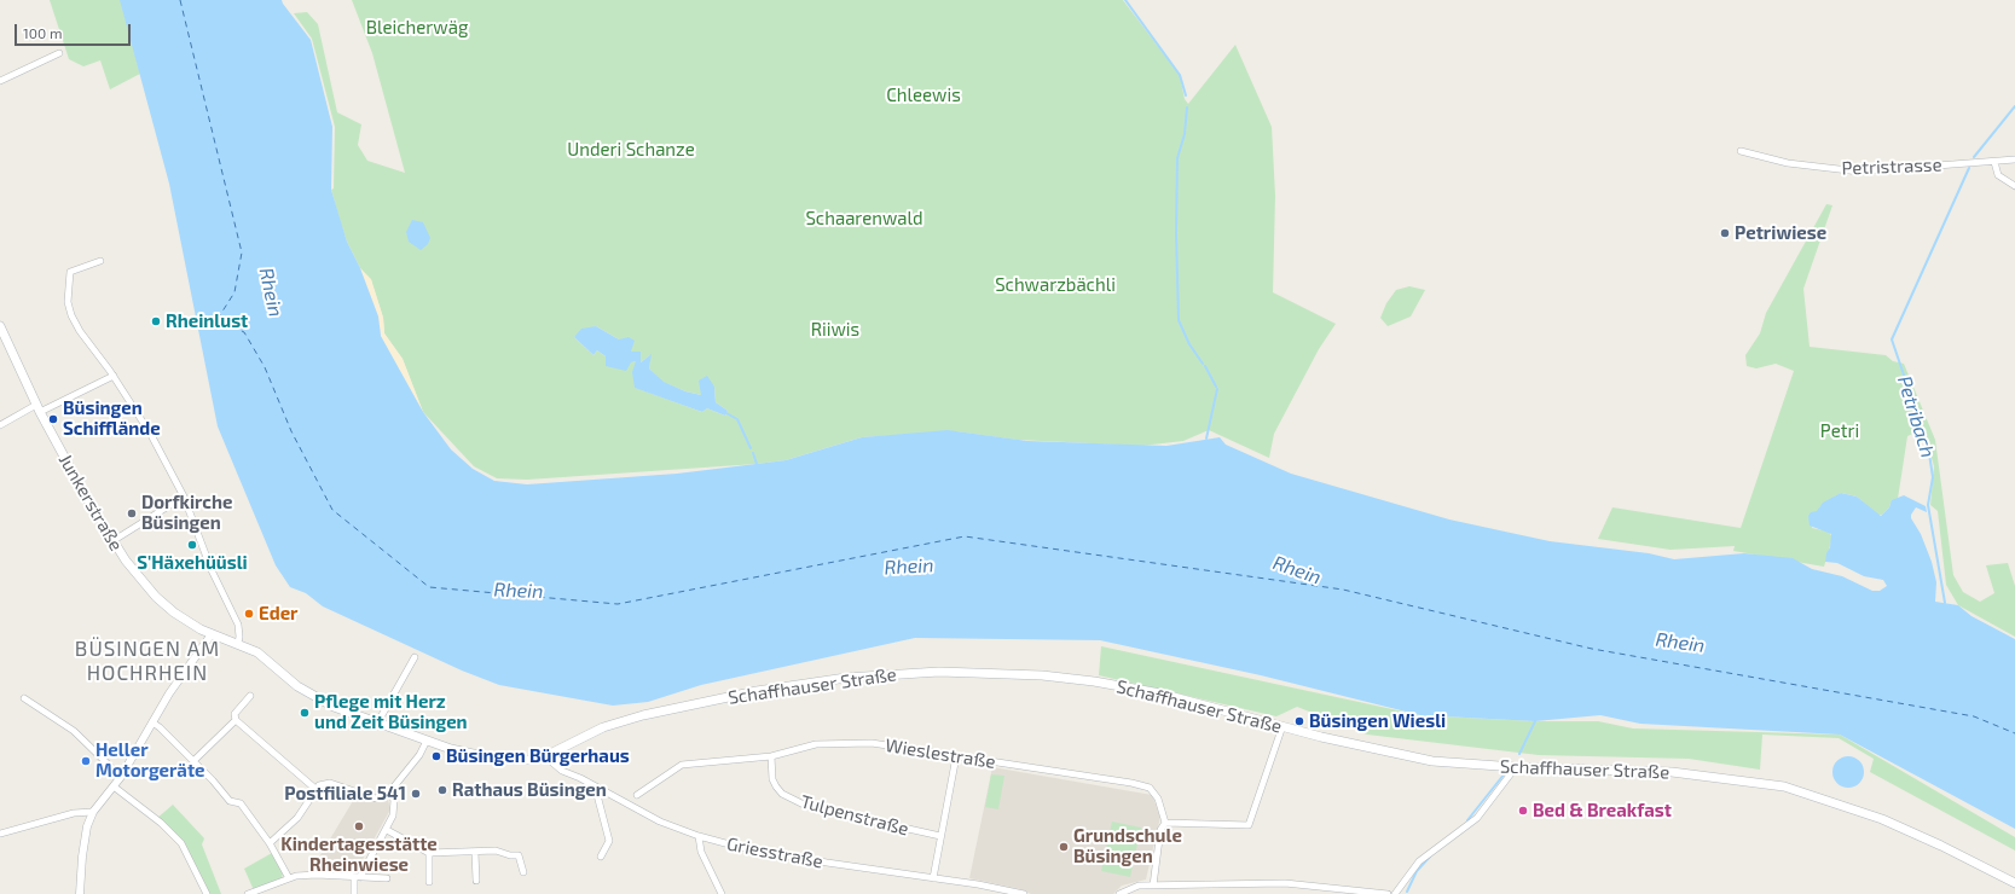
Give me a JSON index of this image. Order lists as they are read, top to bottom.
{
  "streets": {
    "main road": ["Junkerstraße", "Schaffhauser Straße"],
    "street": [
      "Petristrasse",
      "Wieslestraße",
      "Tulpenstraße",
      "Griesstraße"
    ]
  },
  "crossings": [
    ["Junkerstraße", "Schaffhauser Straße"],
    ["Junkerstraße", "Griesstraße"],
    ["Schaffhauser Straße", "Griesstraße"],
    ["Wieslestraße", "Tulpenstraße"]
  ],
  "districts": ["BÜSINGEN AM HOCHRHEIN"],
  "water": ["Rhein", "Petribach"],
  "parks": [
    "Bleicherwäg",
    "Chleewis",
    "Underi Schanze",
    "Schaarenwald",
    "Schwarzbächli",
    "Riiwis",
    "Petri"
  ],
  "places": [
    "Petriwiese",
    "Rheinlust",
    "Büsingen Schifflände",
    "Dorfkirche Büsingen",
    "S'Häxehüüsli",
    "Eder",
    "Pflege mit Herz und Zeit Büsingen",
    "Büsingen Wiesli",
    "Büsingen Bürgerhaus",
    "Heller Motorgeräte",
    "Rathaus Büsingen",
    "Postfiliale 541",
    "Bed & Breakfast",
    "Kindertagesstätte Rheinwiese",
    "Grundschule Büsingen"
  ],
  "scale_bar": "100 m"
}
